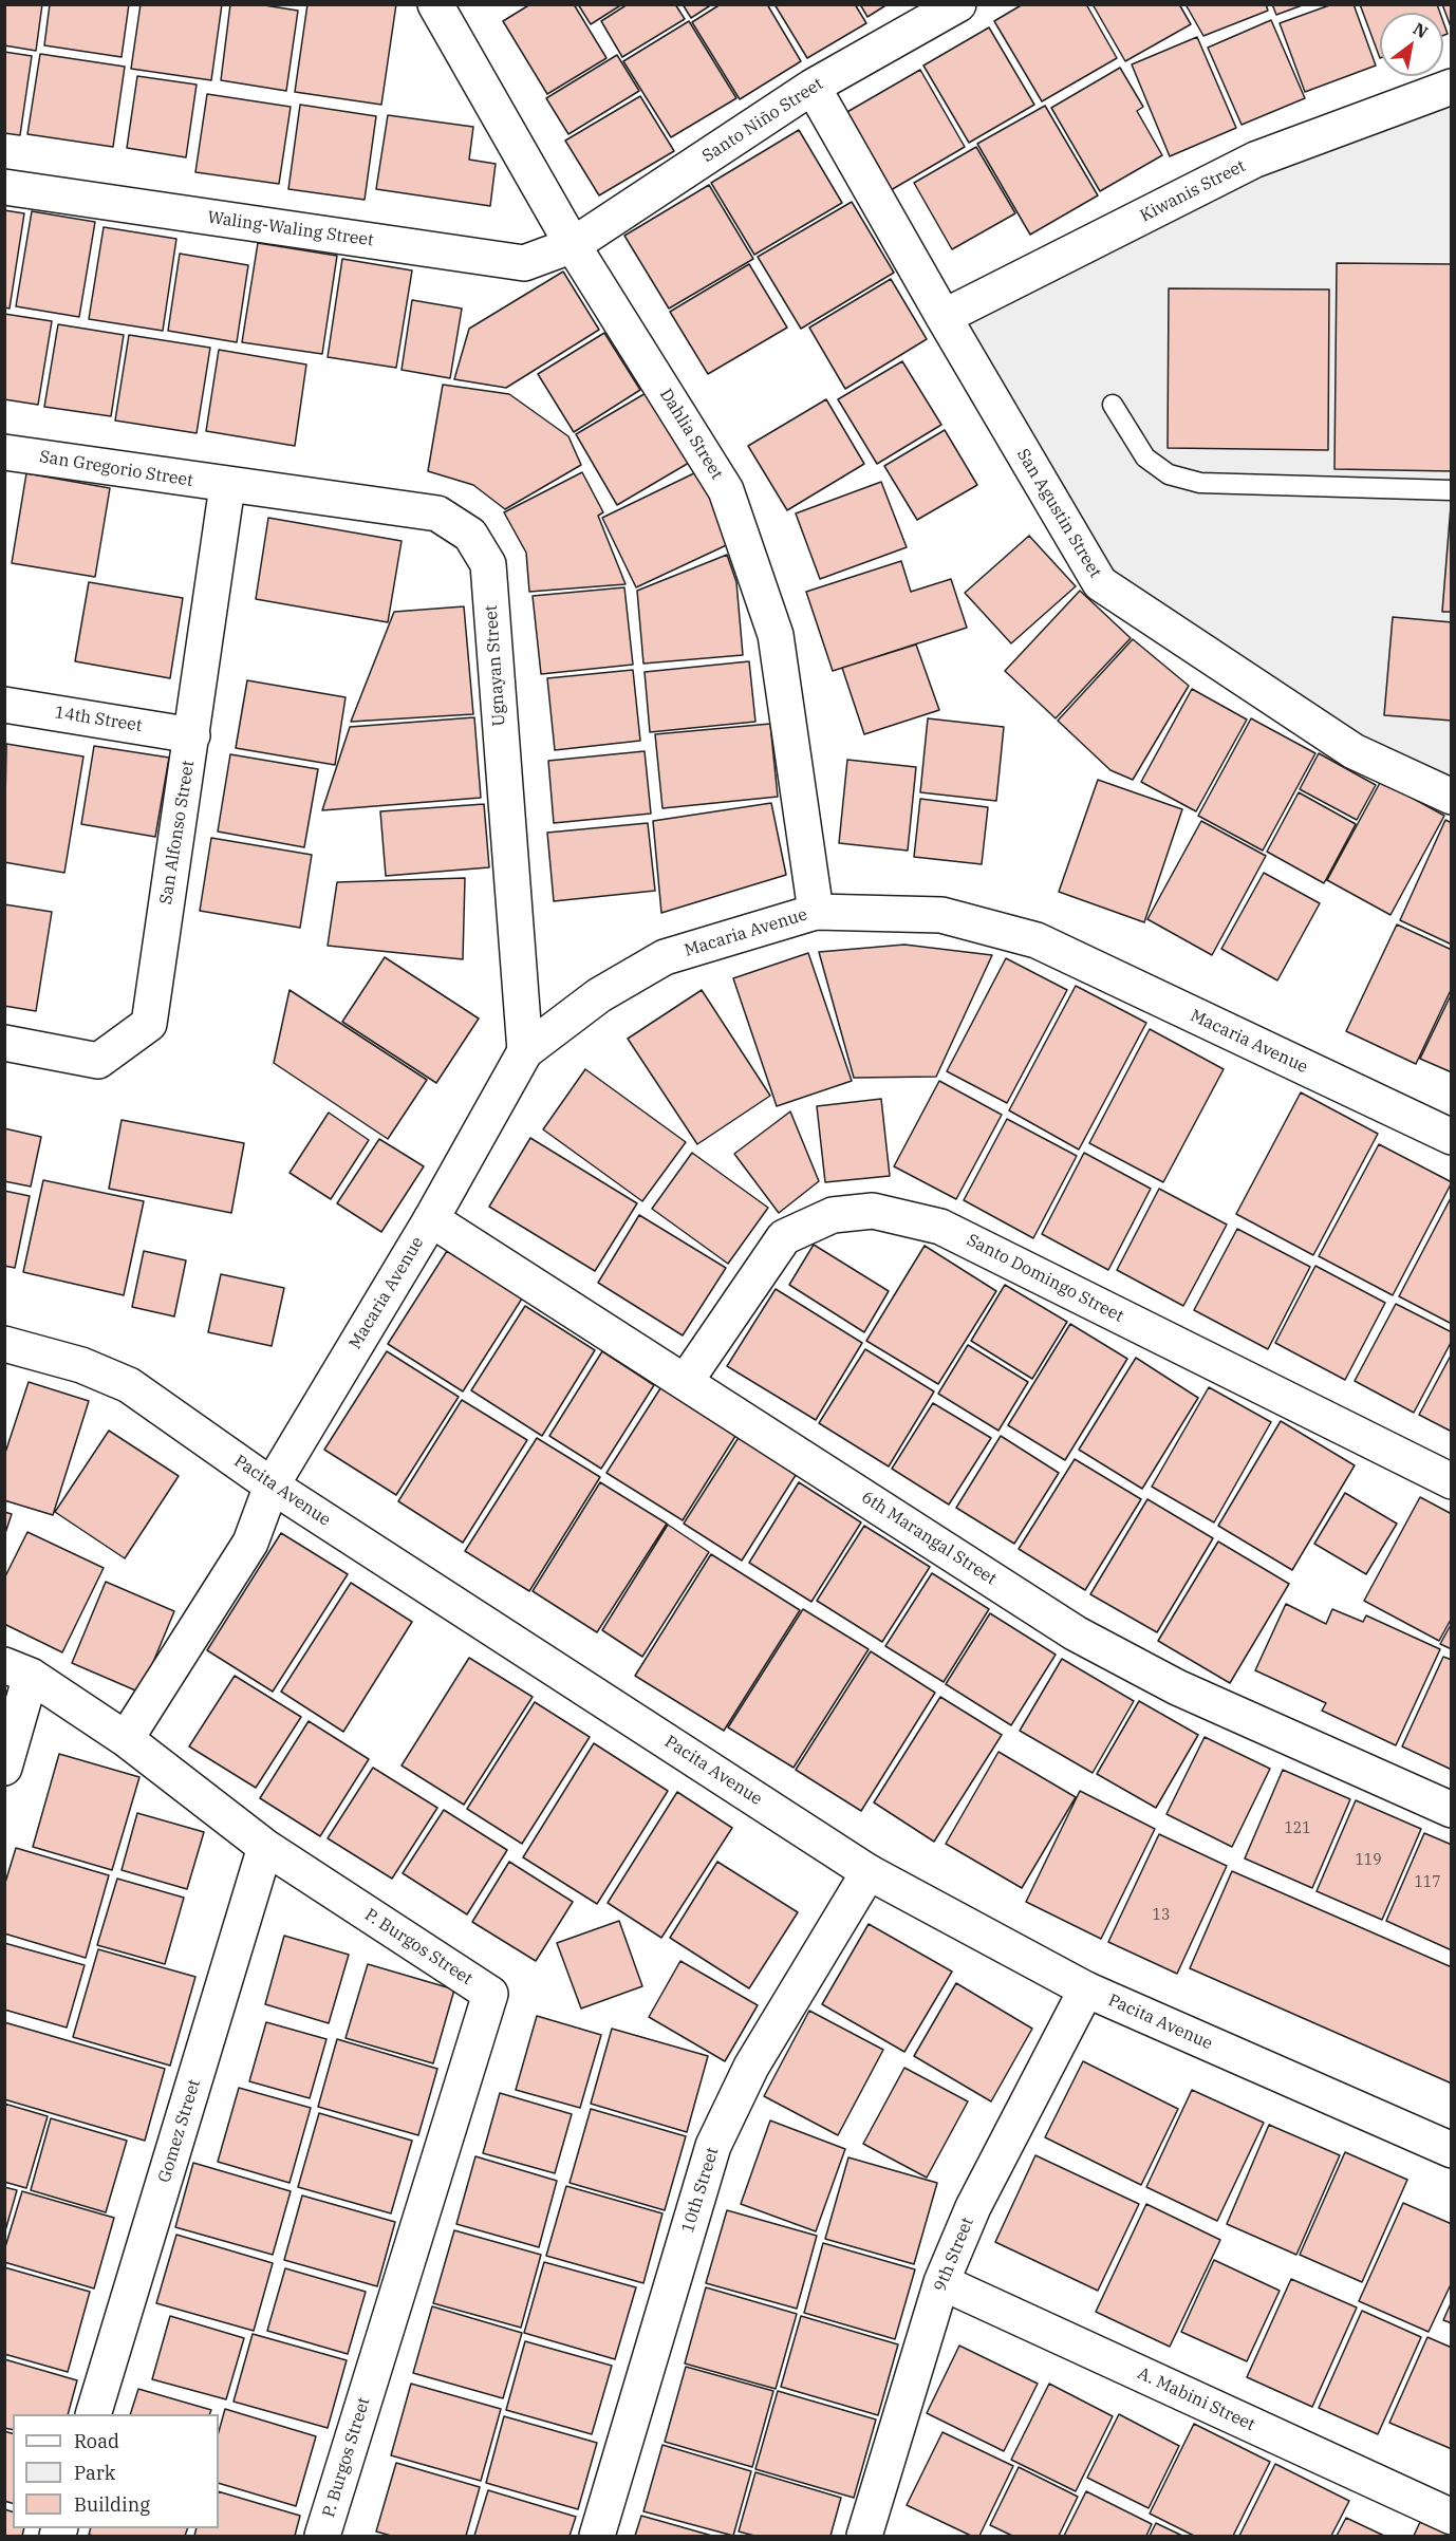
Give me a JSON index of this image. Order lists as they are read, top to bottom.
{
  "streets": {
    "street": [
      "Santo Niño Street",
      "Kiwanis Street",
      "Waling-Waling Street",
      "Dahlia Street",
      "San Gregorio Street",
      "San Agustin Street",
      "Ugnayan Street",
      "14th Street",
      "San Alfonso Street",
      "Macaria Avenue",
      "Santo Domingo Street",
      "Pacita Avenue",
      "6th Marangal Street",
      "P. Burgos Street",
      "Gomez Street",
      "10th Street",
      "9th Street",
      "A. Mabini Street"
    ]
  },
  "crossings": [
    ["Santo Niño Street", "Waling-Waling Street"],
    ["Santo Niño Street", "Dahlia Street"],
    ["Santo Niño Street", "San Agustin Street"],
    ["Kiwanis Street", "San Agustin Street"],
    ["Waling-Waling Street", "Dahlia Street"],
    ["Dahlia Street", "Macaria Avenue"],
    ["San Gregorio Street", "Ugnayan Street"],
    ["San Gregorio Street", "San Alfonso Street"],
    ["Ugnayan Street", "San Alfonso Street"],
    ["Ugnayan Street", "Macaria Avenue"],
    ["14th Street", "San Alfonso Street"],
    ["Macaria Avenue", "Pacita Avenue"],
    ["Macaria Avenue", "6th Marangal Street"],
    ["Macaria Avenue", "P. Burgos Street"],
    ["Santo Domingo Street", "6th Marangal Street"],
    ["Pacita Avenue", "10th Street"],
    ["Pacita Avenue", "9th Street"],
    ["P. Burgos Street", "Gomez Street"],
    ["9th Street", "A. Mabini Street"]
  ],
  "house_numbers": [
    "121",
    "119",
    "117",
    "13"
  ],
  "legend": ["Road", "Park", "Building"],
  "north": "top right"
}
